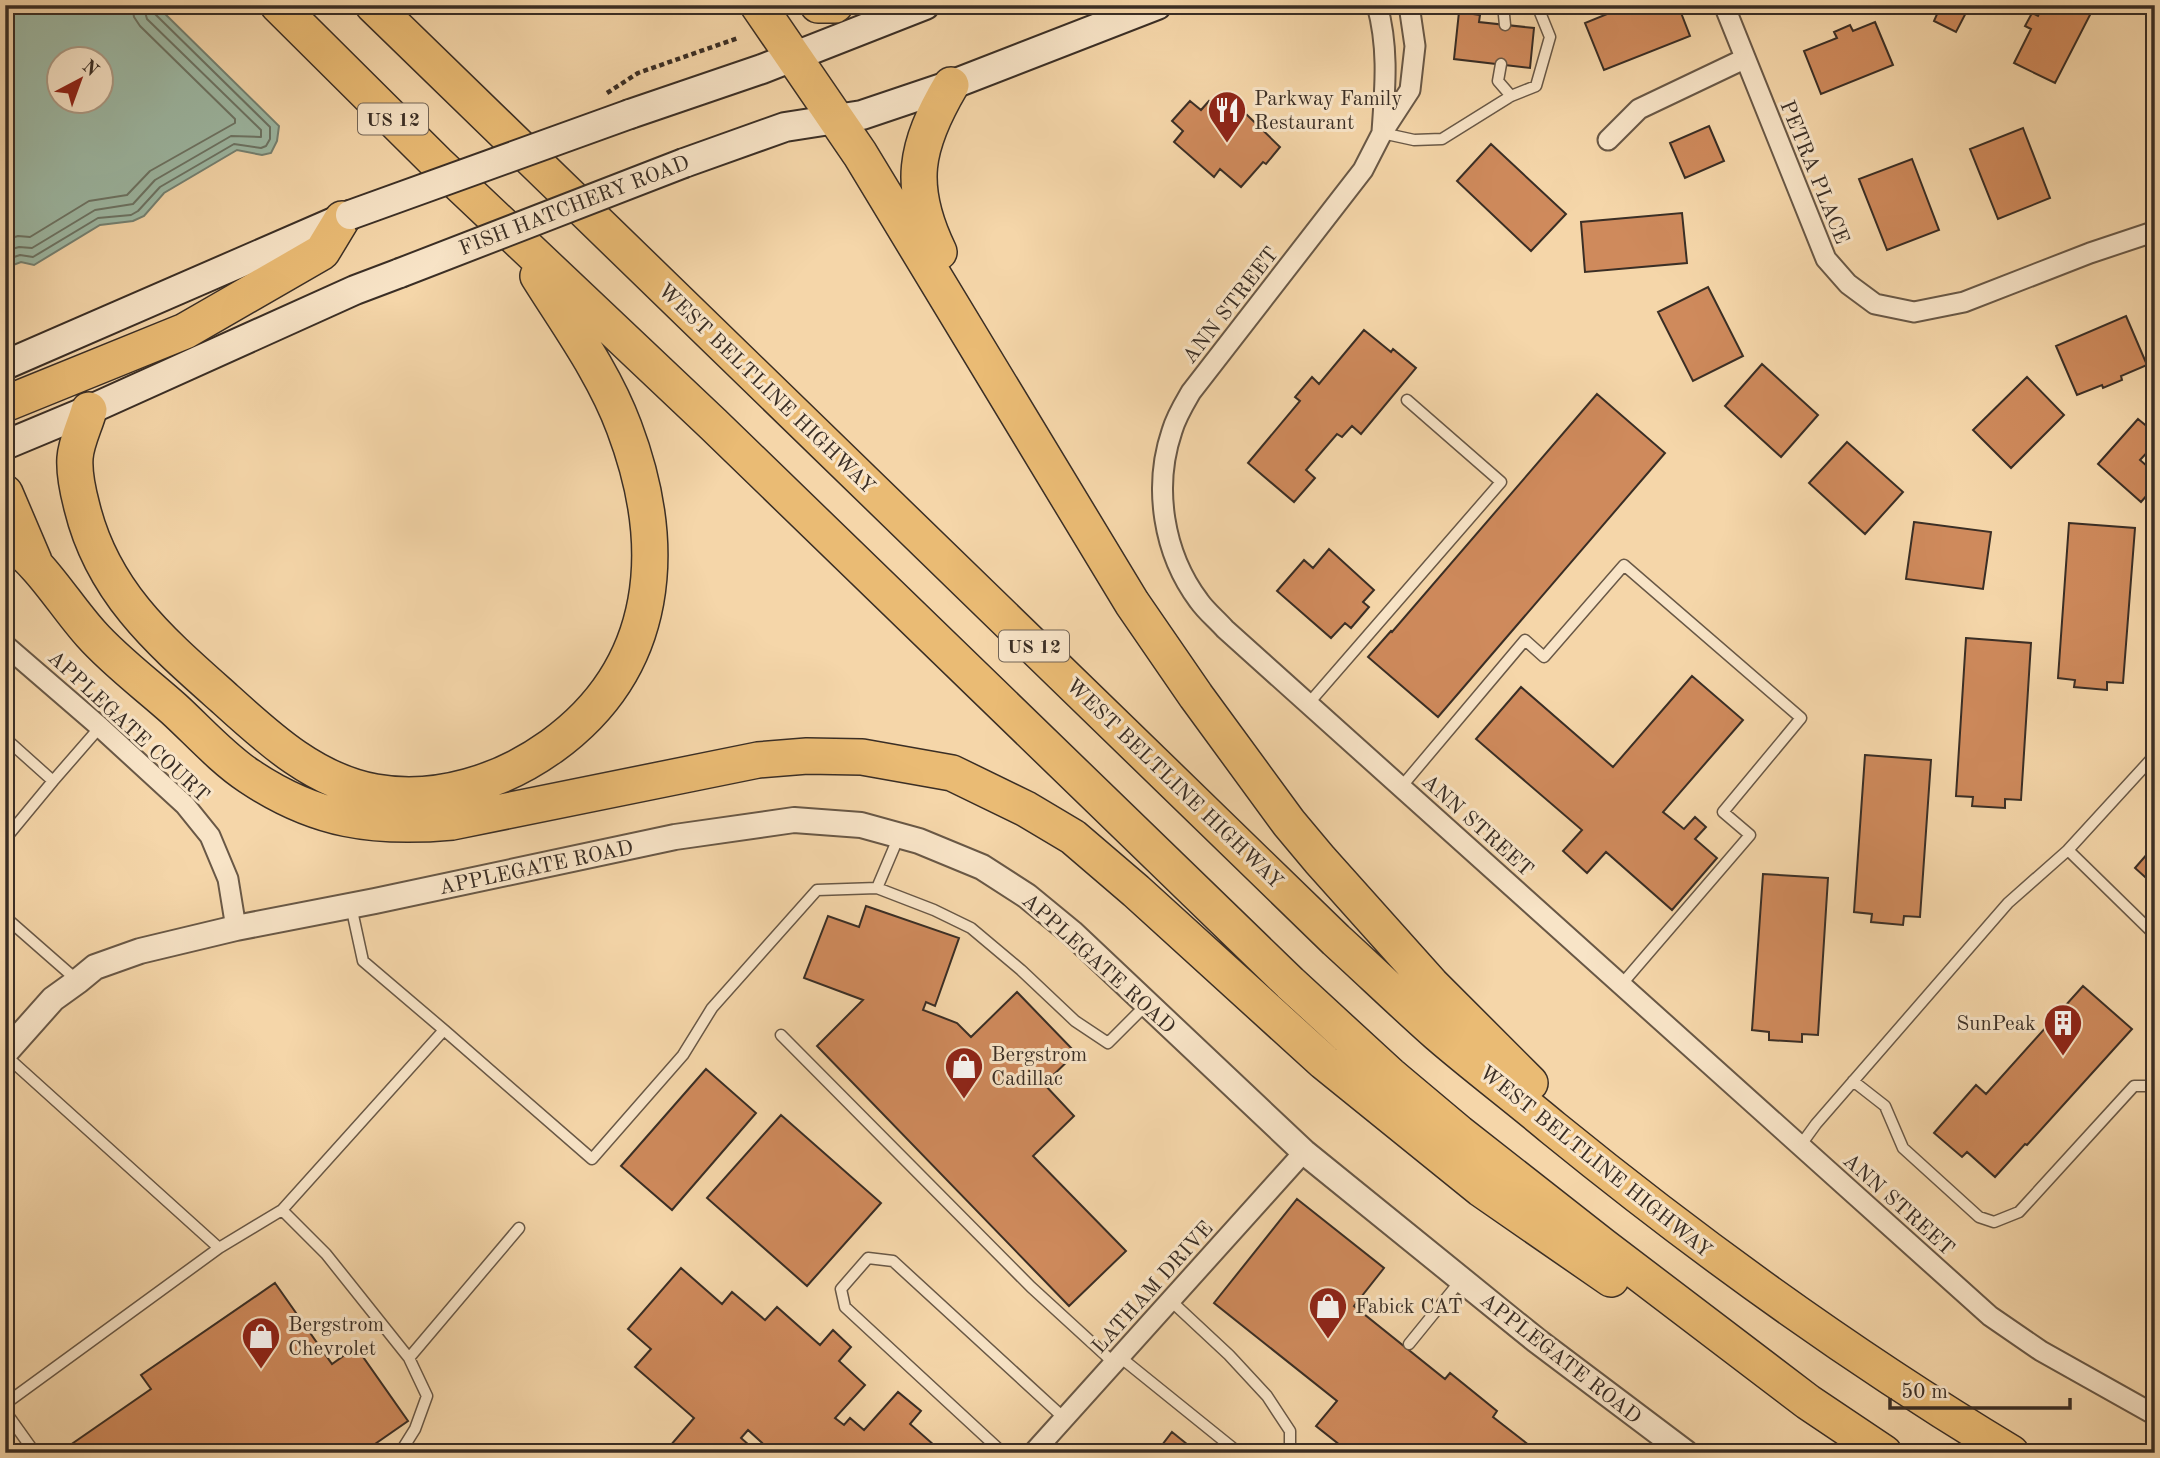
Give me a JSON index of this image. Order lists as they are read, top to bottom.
{
  "streets": {
    "highway": ["US 12", "WEST BELTLINE HIGHWAY"],
    "main road": ["FISH HATCHERY ROAD"],
    "street": [
      "PETRA PLACE",
      "ANN STREET",
      "APPLEGATE COURT",
      "APPLEGATE ROAD",
      "LATHAM DRIVE"
    ]
  },
  "crossings": [
    ["APPLEGATE COURT", "APPLEGATE ROAD"],
    ["APPLEGATE ROAD", "LATHAM DRIVE"]
  ],
  "places": {
    "restaurant": ["Parkway Family Restaurant"],
    "building": ["SunPeak"],
    "shop": ["Bergstrom Cadillac", "Fabick CAT", "Bergstrom Chevrolet"]
  },
  "scale_bar": "50 m",
  "north": "top right"
}
